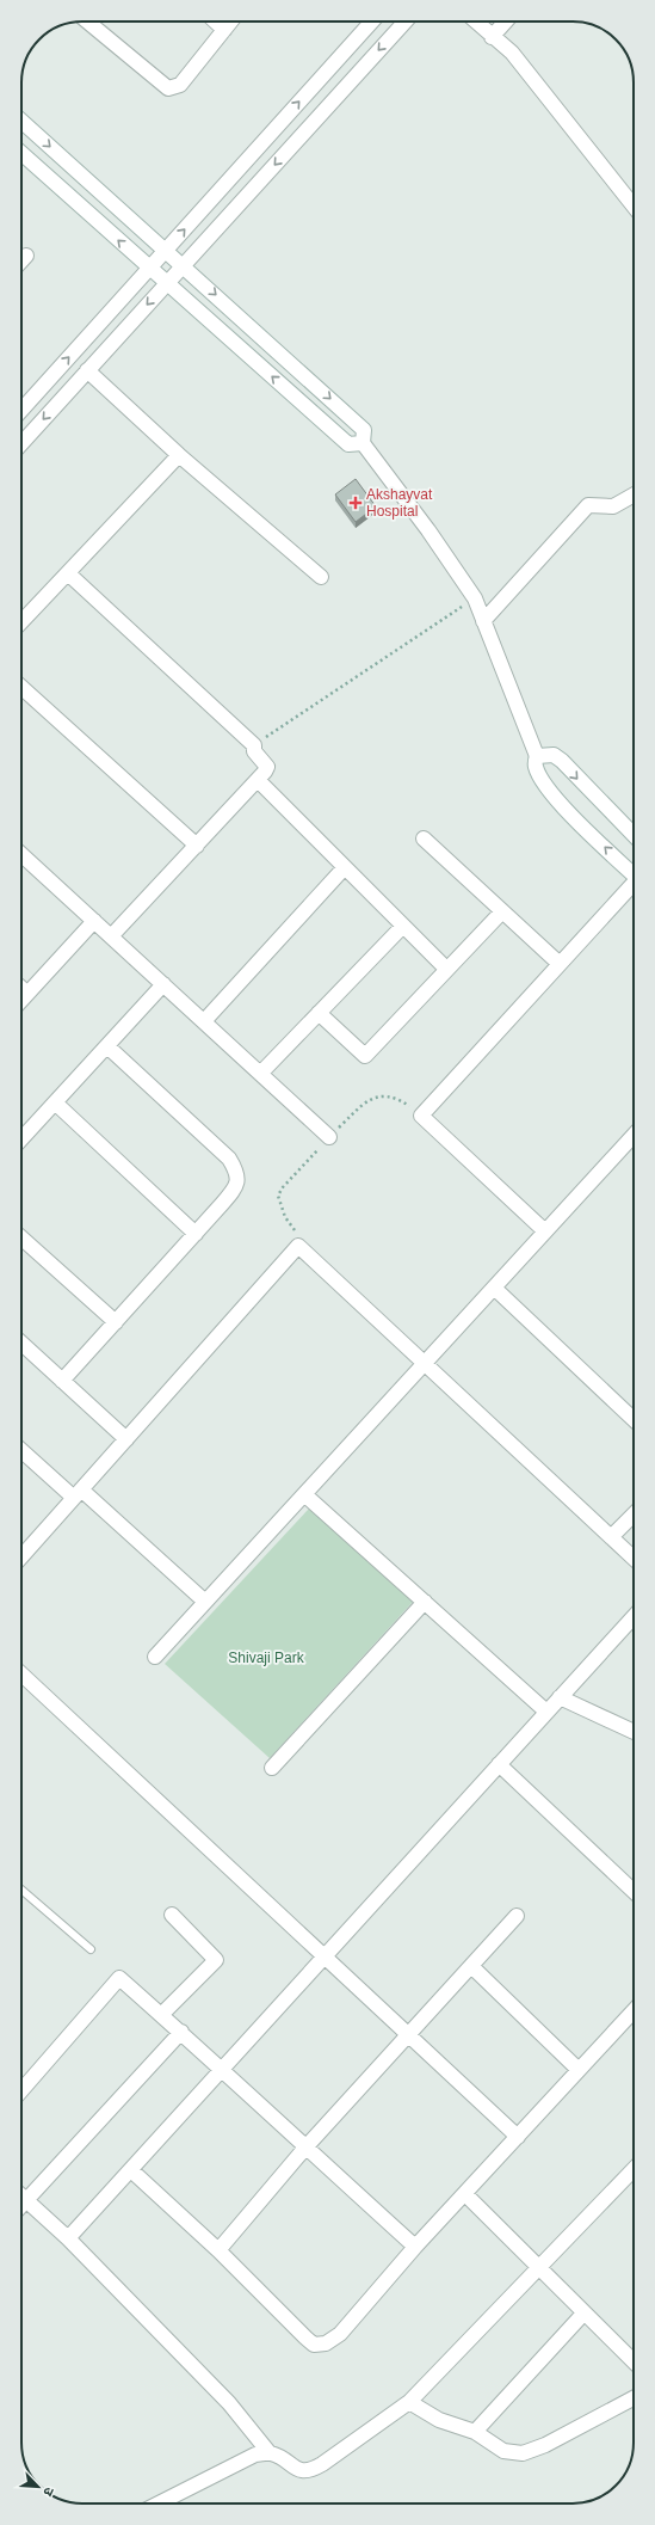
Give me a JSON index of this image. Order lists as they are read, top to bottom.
{
  "parks": ["Shivaji Park"],
  "places": {
    "health": ["Akshayvat Hospital"]
  },
  "north": "bottom right"
}
